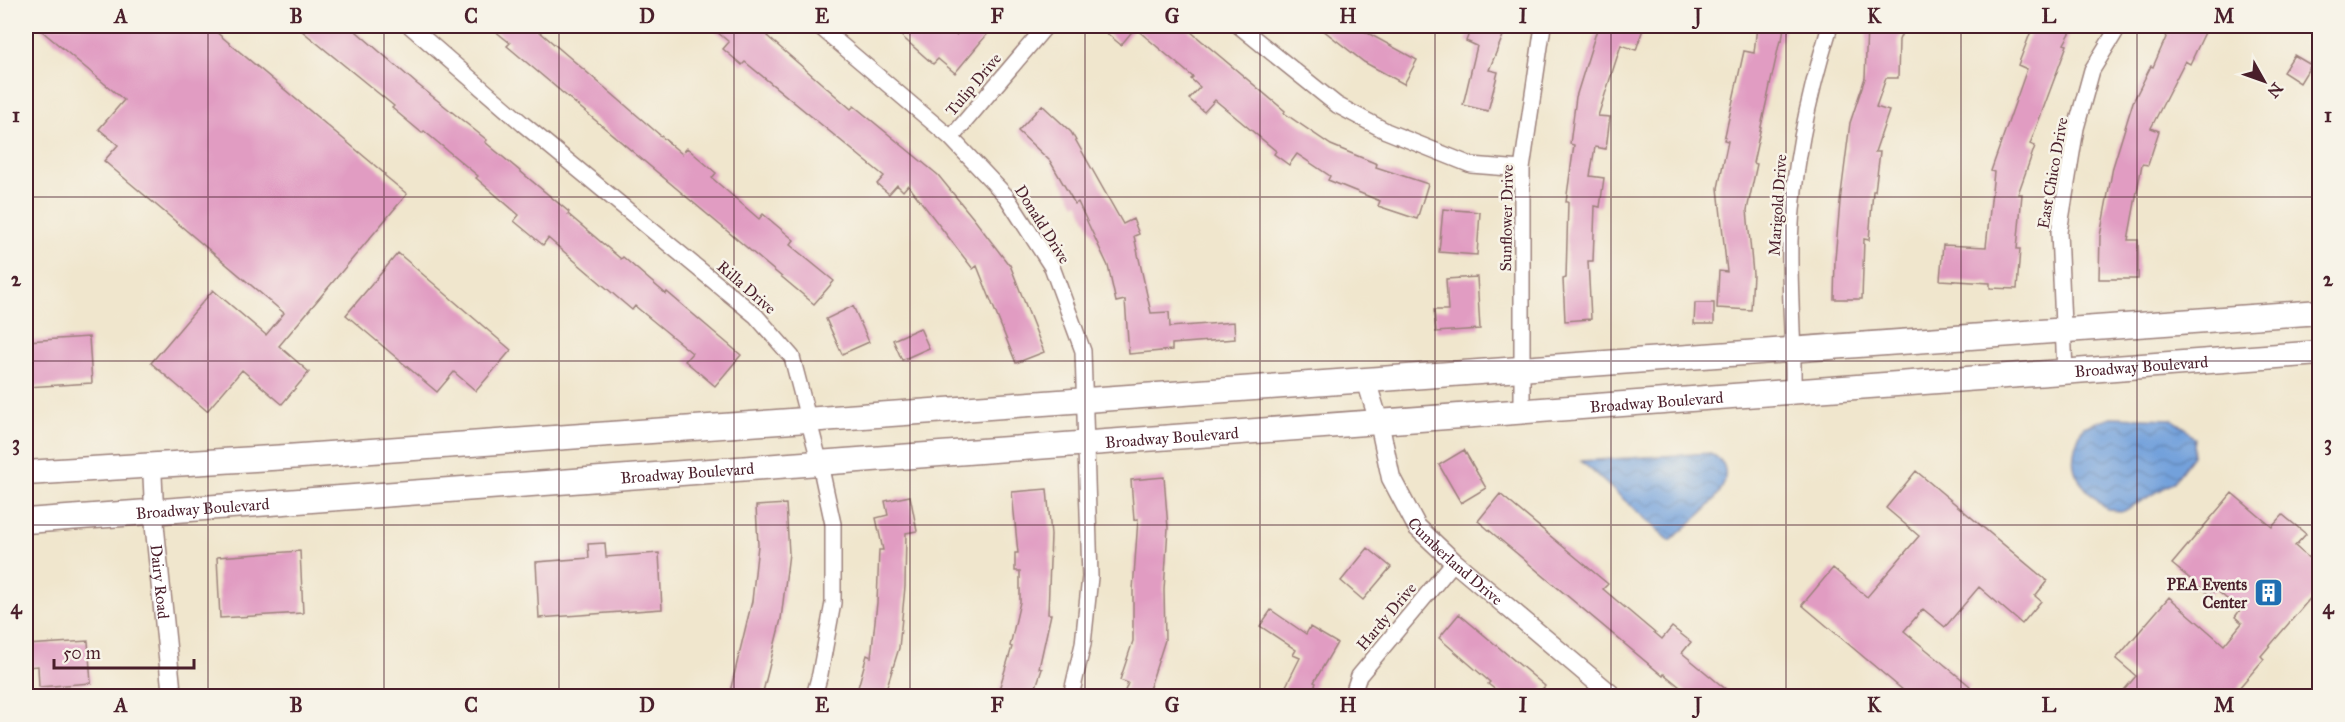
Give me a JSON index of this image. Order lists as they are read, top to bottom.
{
  "streets": {
    "main road": ["Broadway Boulevard"],
    "street": [
      "Tulip Drive",
      "East Chico Drive",
      "Marigold Drive",
      "Sunflower Drive",
      "Donald Drive",
      "Rilla Drive",
      "Cumberland Drive",
      "Dairy Road",
      "Hardy Drive"
    ]
  },
  "crossings": [
    ["Tulip Drive", "Donald Drive"],
    ["East Chico Drive", "Broadway Boulevard"],
    ["Marigold Drive", "Broadway Boulevard"],
    ["Sunflower Drive", "Broadway Boulevard"],
    ["Donald Drive", "Broadway Boulevard"],
    ["Rilla Drive", "Broadway Boulevard"],
    ["Broadway Boulevard", "Cumberland Drive"],
    ["Broadway Boulevard", "Dairy Road"],
    ["Cumberland Drive", "Hardy Drive"]
  ],
  "places": {
    "building": ["PEA Events Center"]
  },
  "scale_bar": "50 m",
  "north": "bottom right",
  "grid": {
    "columns": [
      "A",
      "B",
      "C",
      "D",
      "E",
      "F",
      "G",
      "H",
      "I",
      "J",
      "K",
      "L",
      "M"
    ],
    "rows": [
      "1",
      "2",
      "3",
      "4"
    ]
  }
}
